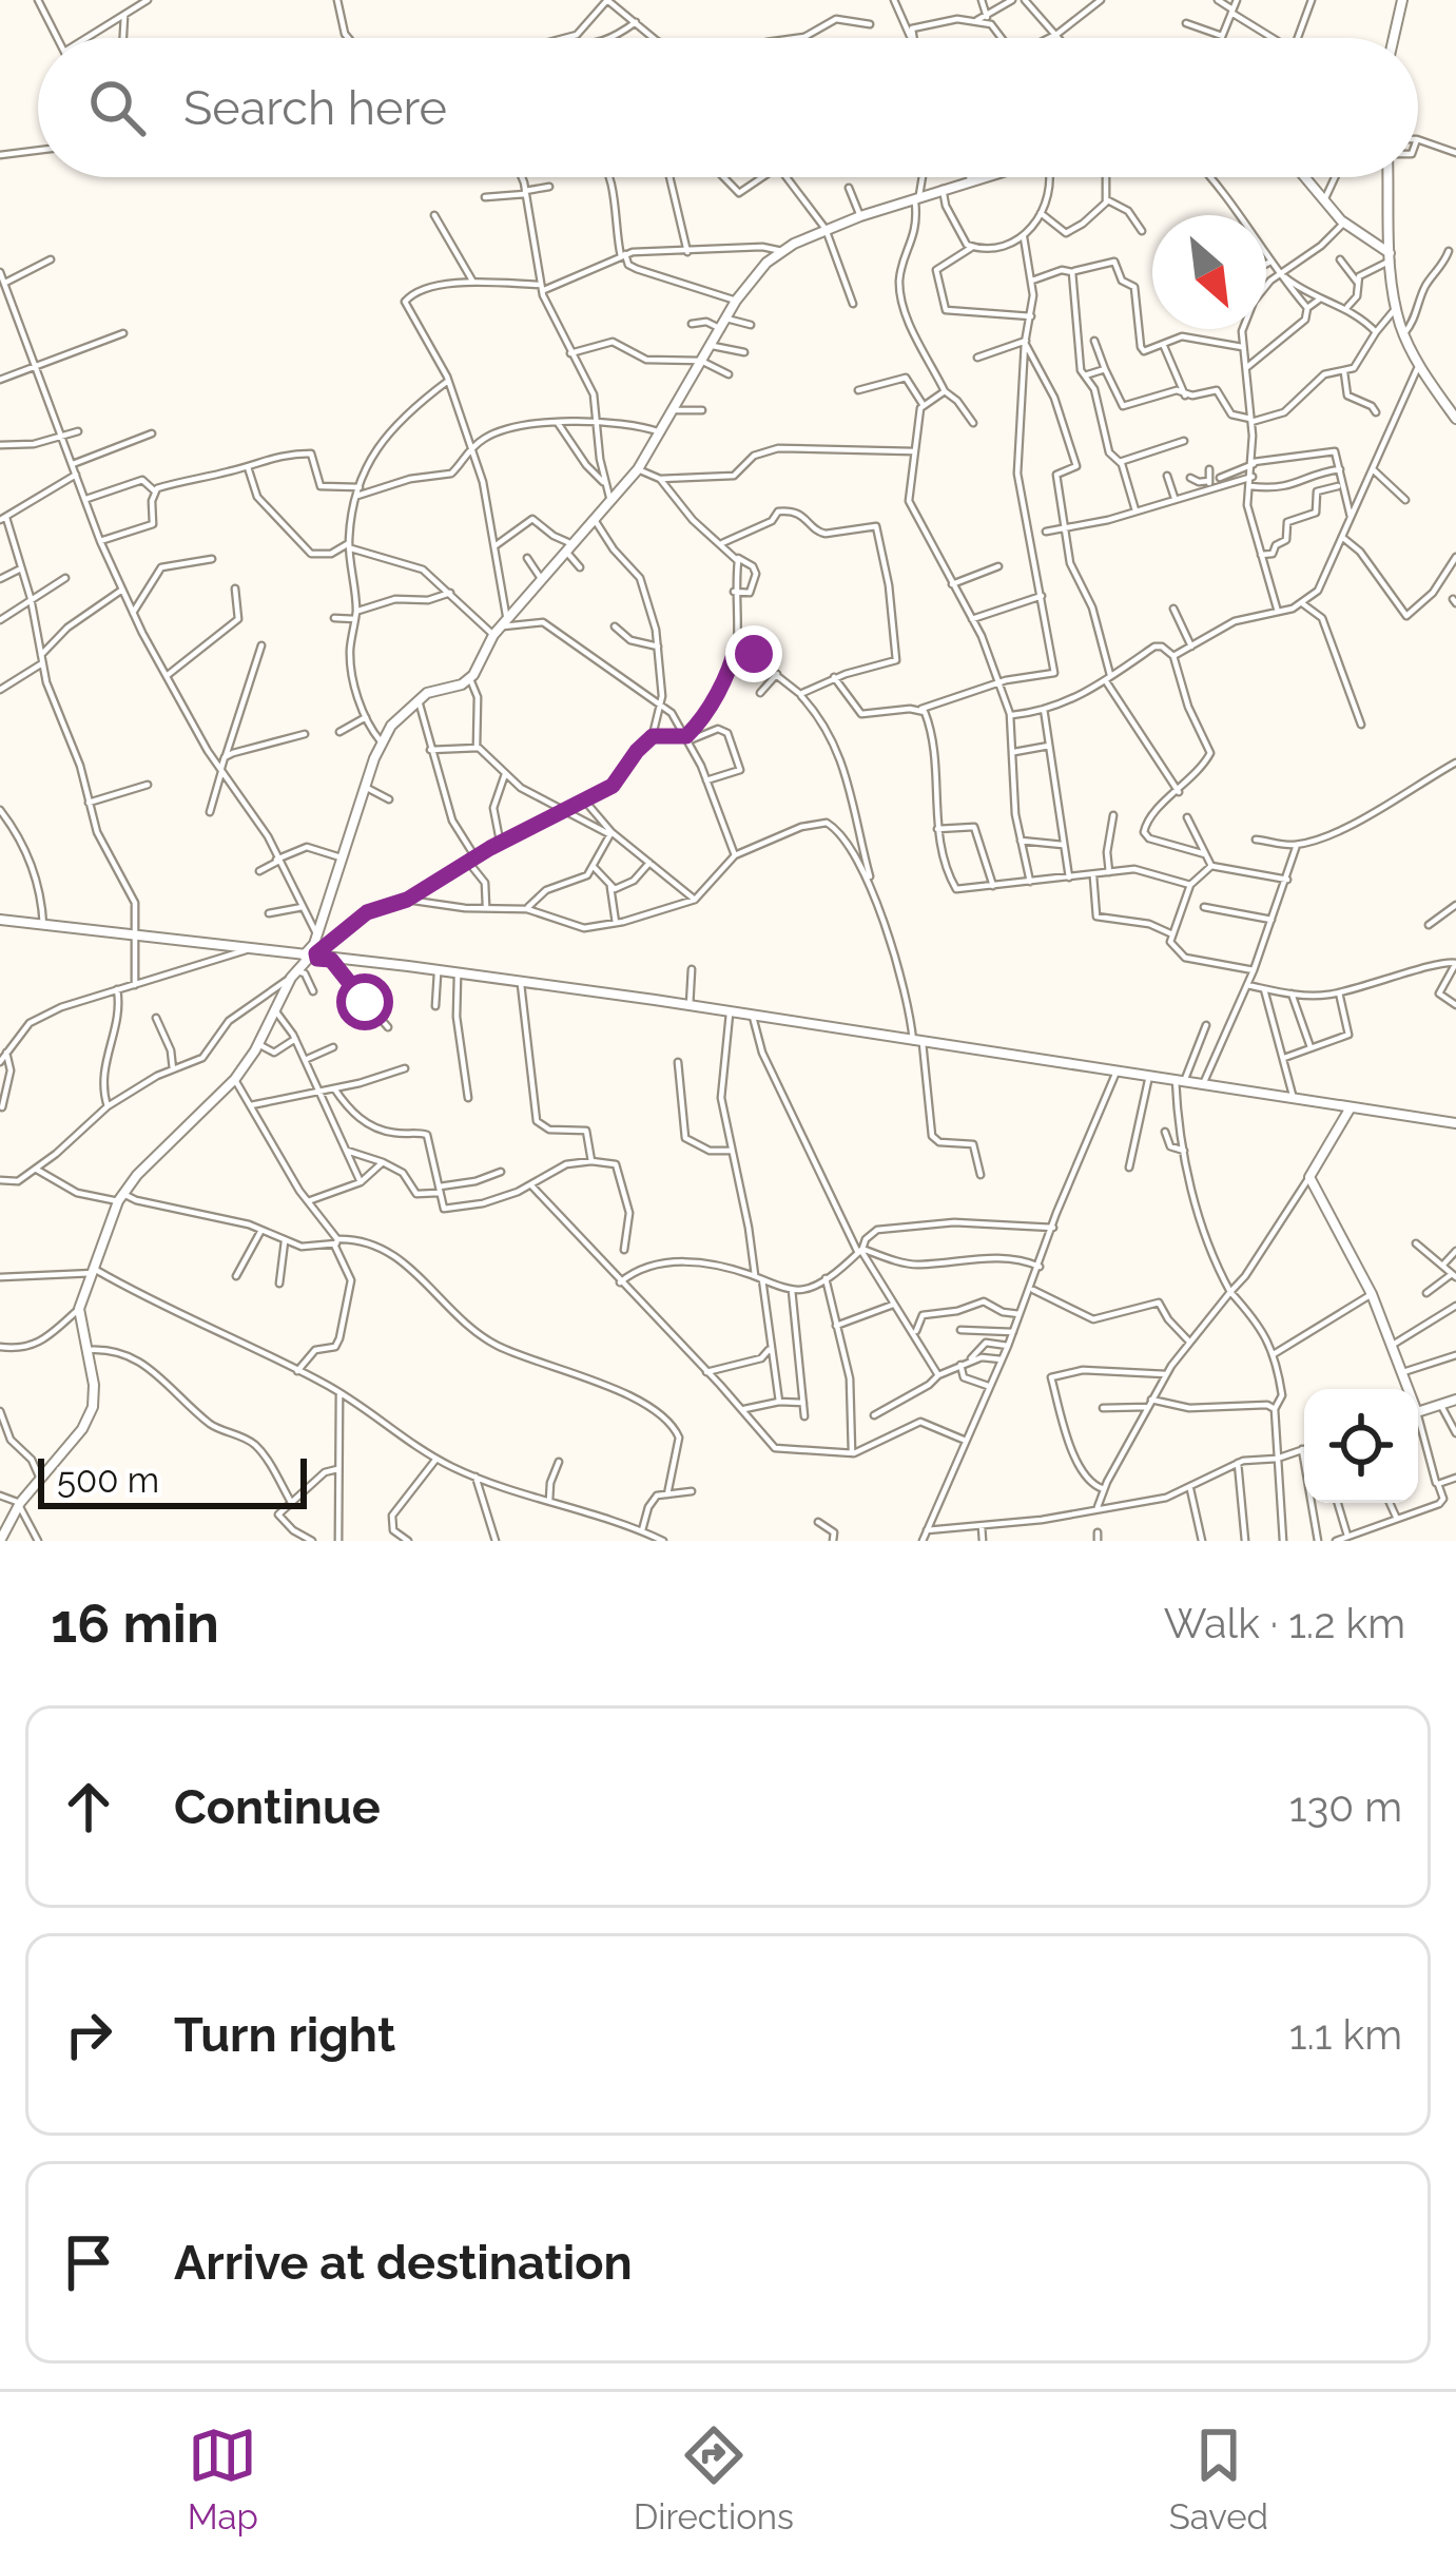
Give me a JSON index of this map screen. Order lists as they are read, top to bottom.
{
  "scale_bar": "500 m",
  "north": "bottom right",
  "page": {
    "search": "Search here",
    "scale": "500 m",
    "heading": ["16 min", "Walk · 1.2 km"],
    "list": [
      ["Continue", "130 m"],
      ["Turn right", "1.1 km"],
      "Arrive at destination"
    ],
    "nav": ["Map", "Directions", "Saved"]
  }
}
